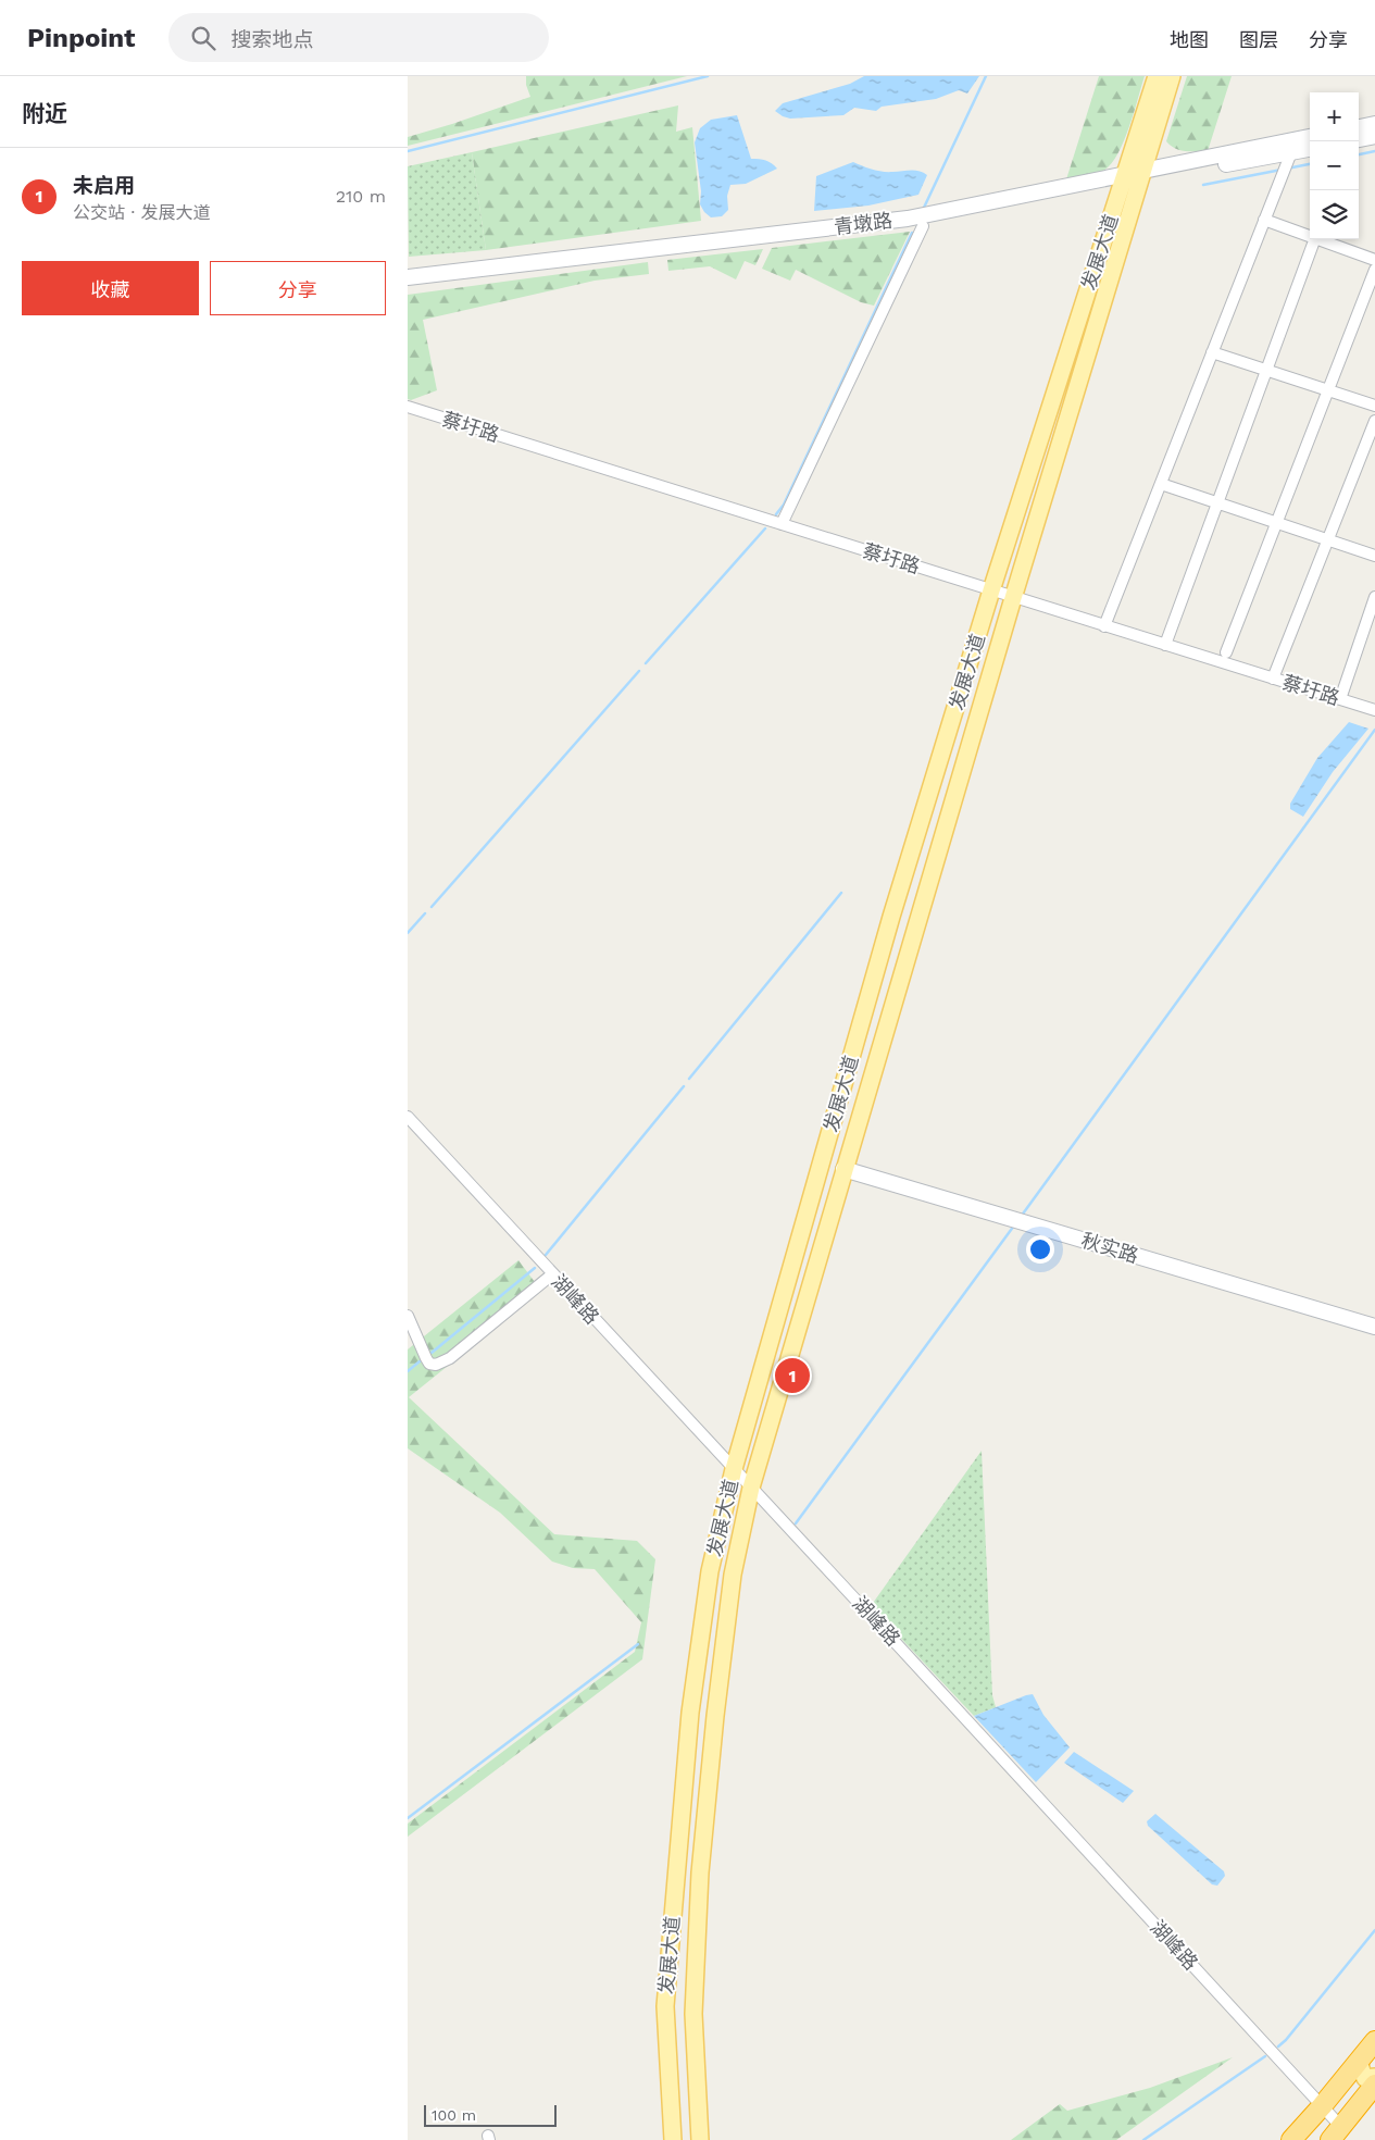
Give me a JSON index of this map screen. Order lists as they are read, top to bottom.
{
  "streets": {
    "main road": ["青墩路", "发展大道", "秋实路"],
    "street": ["蔡圩路", "湖峰路"]
  },
  "crossings": [
    ["青墩路", "发展大道"],
    ["发展大道", "蔡圩路"],
    ["发展大道", "秋实路"],
    ["发展大道", "湖峰路"]
  ],
  "scale_bar": "100 m",
  "page": {
    "header": "Pinpoint",
    "search": "搜索地点",
    "nav": ["地图", "图层", "分享"],
    "heading": "附近",
    "map_buttons": ["+", "−"],
    "list": [
      {
        "mark": "1",
        "name": "未启用",
        "note": "公交站 · 发展大道",
        "value": "210 m"
      }
    ],
    "buttons": ["收藏", "分享"],
    "pins": "1",
    "scale": "100 m"
  }
}
